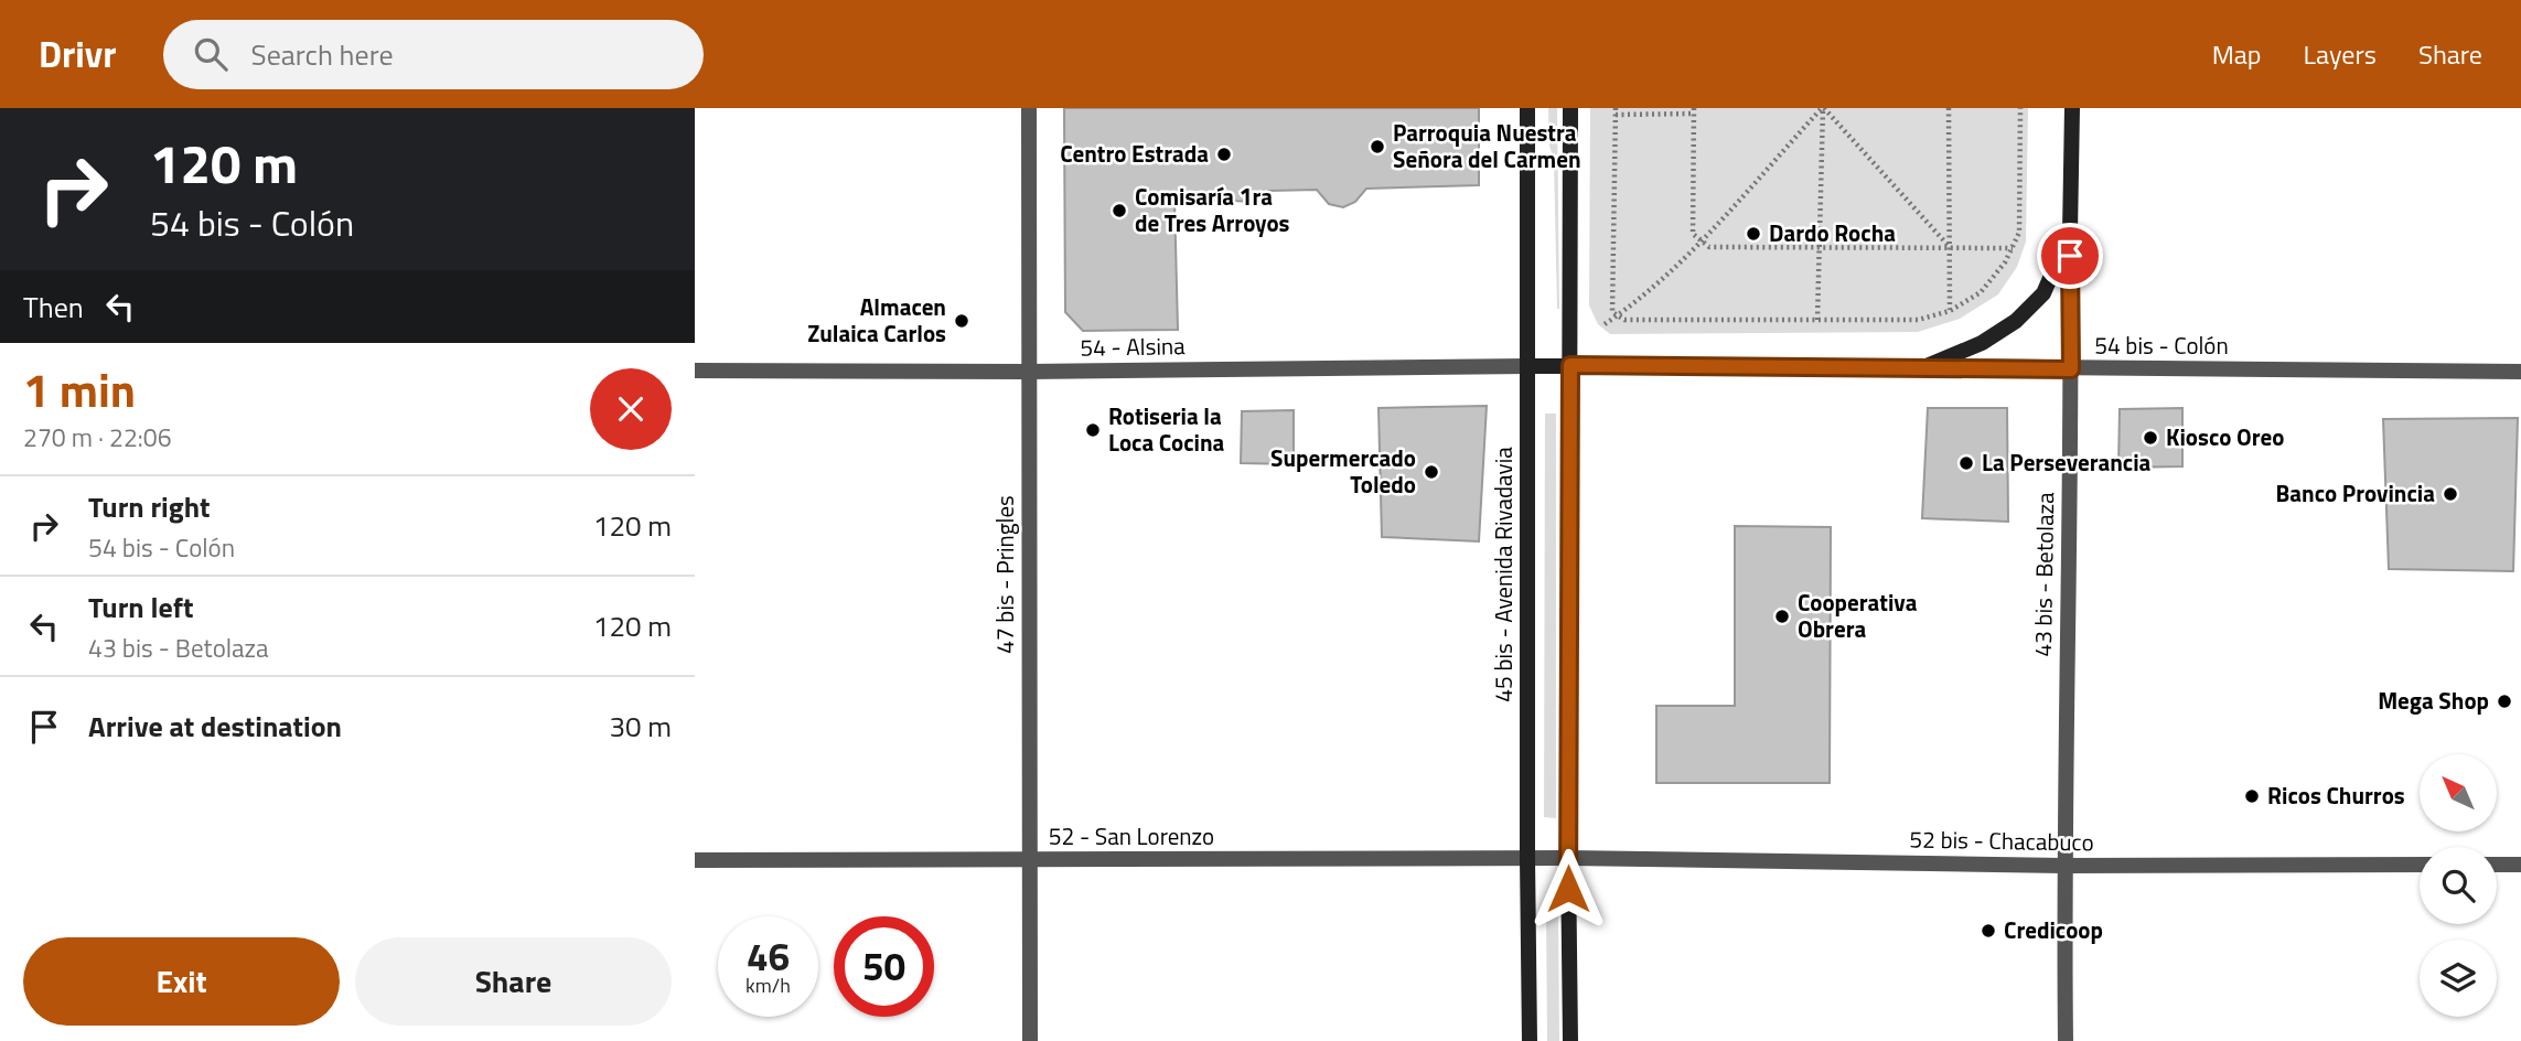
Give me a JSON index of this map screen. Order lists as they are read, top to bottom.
{
  "streets": {
    "main road": [
      "54 bis - Colón",
      "54 - Alsina",
      "45 bis - Avenida Rivadavia",
      "43 bis - Betolaza"
    ],
    "street": ["47 bis - Pringles", "52 - San Lorenzo", "52 bis - Chacabuco"]
  },
  "crossings": [
    ["54 bis - Colón", "54 - Alsina"],
    ["54 bis - Colón", "43 bis - Betolaza"],
    ["54 - Alsina", "47 bis - Pringles"],
    ["54 - Alsina", "45 bis - Avenida Rivadavia"],
    ["47 bis - Pringles", "52 - San Lorenzo"],
    ["45 bis - Avenida Rivadavia", "52 - San Lorenzo"],
    ["43 bis - Betolaza", "52 bis - Chacabuco"],
    ["52 - San Lorenzo", "52 bis - Chacabuco"]
  ],
  "places": [
    "Parroquia Nuestra Señora del Carmen",
    "Centro Estrada",
    "Comisaría 1ra de Tres Arroyos",
    "Dardo Rocha",
    "Almacen Zulaica Carlos",
    "Rotiseria la Loca Cocina",
    "Kiosco Oreo",
    "La Perseverancia",
    "Supermercado Toledo",
    "Banco Provincia",
    "Cooperativa Obrera",
    "Mega Shop",
    "Ricos Churros",
    "Credicoop"
  ],
  "north": "top left",
  "page": {
    "header": "Drivr",
    "search": "Search here",
    "nav": ["Map", "Layers", "Share"],
    "turn": ["120 m", "54 bis - Colón"],
    "then": "Then",
    "heading": ["1 min", "270 m · 22:06"],
    "list": [
      {
        "name": "Turn right",
        "note": "54 bis - Colón",
        "value": "120 m"
      },
      {
        "name": "Turn left",
        "note": "43 bis - Betolaza",
        "value": "120 m"
      },
      {
        "name": "Arrive at destination",
        "value": "30 m"
      }
    ],
    "speed": "46 km/h",
    "limit": "50",
    "buttons": ["Exit", "Share"]
  }
}
